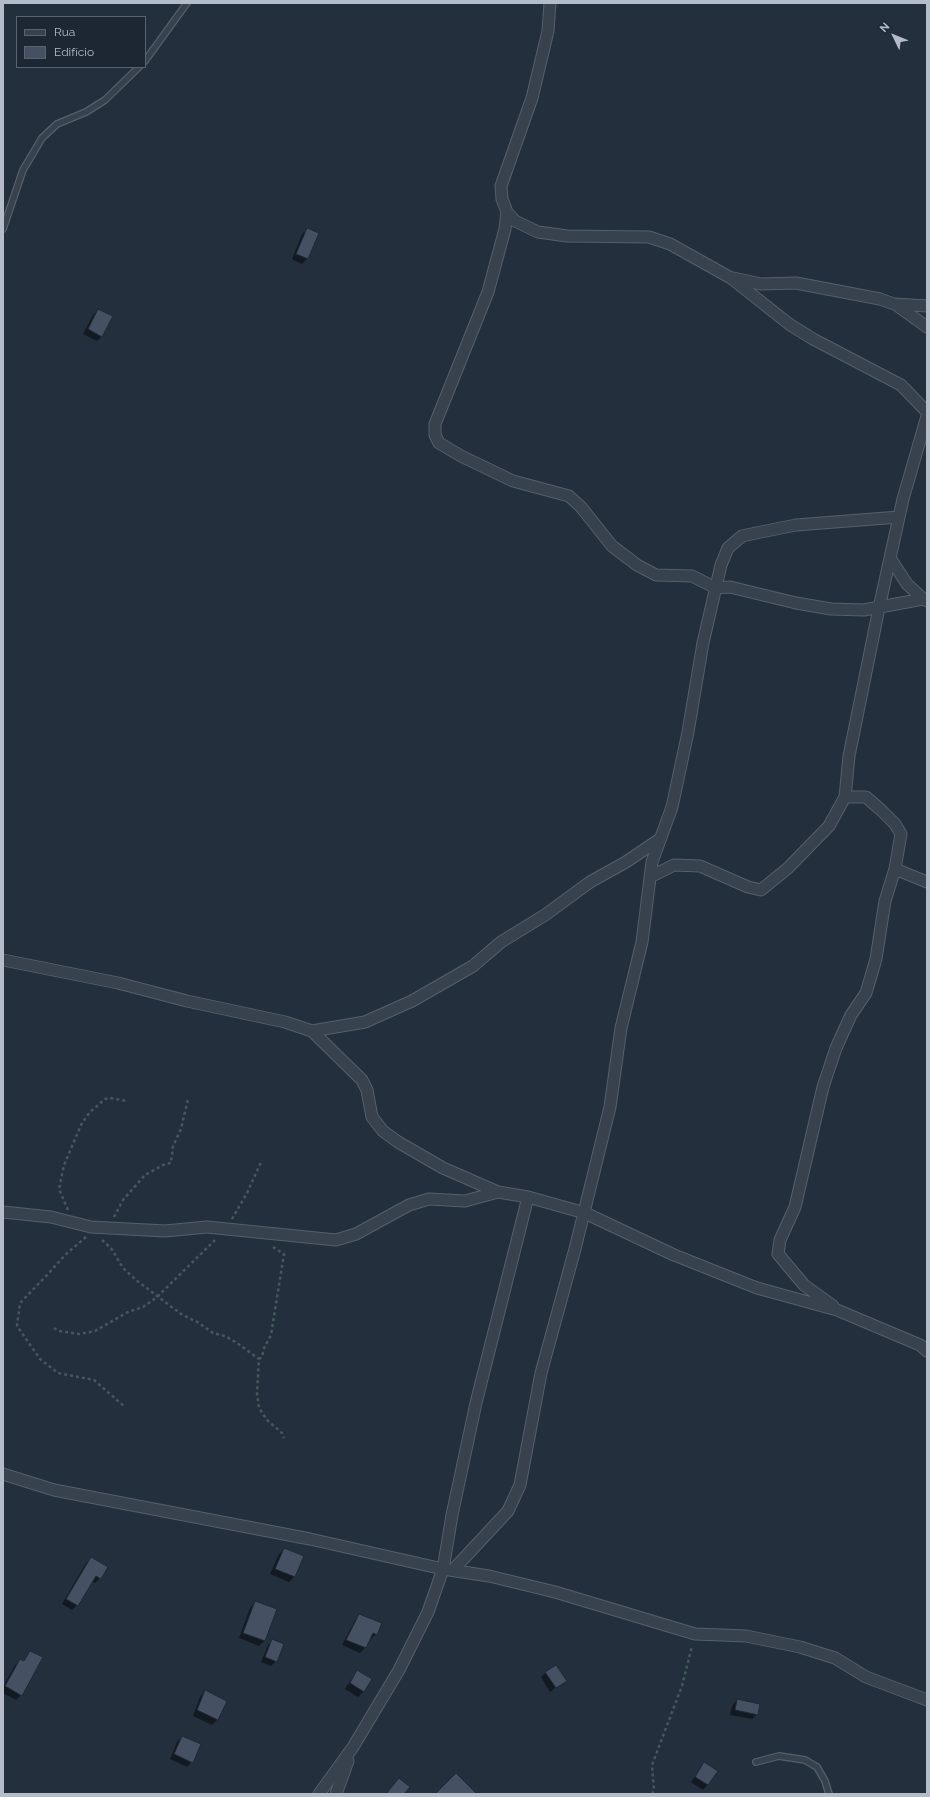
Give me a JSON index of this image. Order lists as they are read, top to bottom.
{
  "legend": ["Rua", "Edifício"],
  "north": "top left"
}
